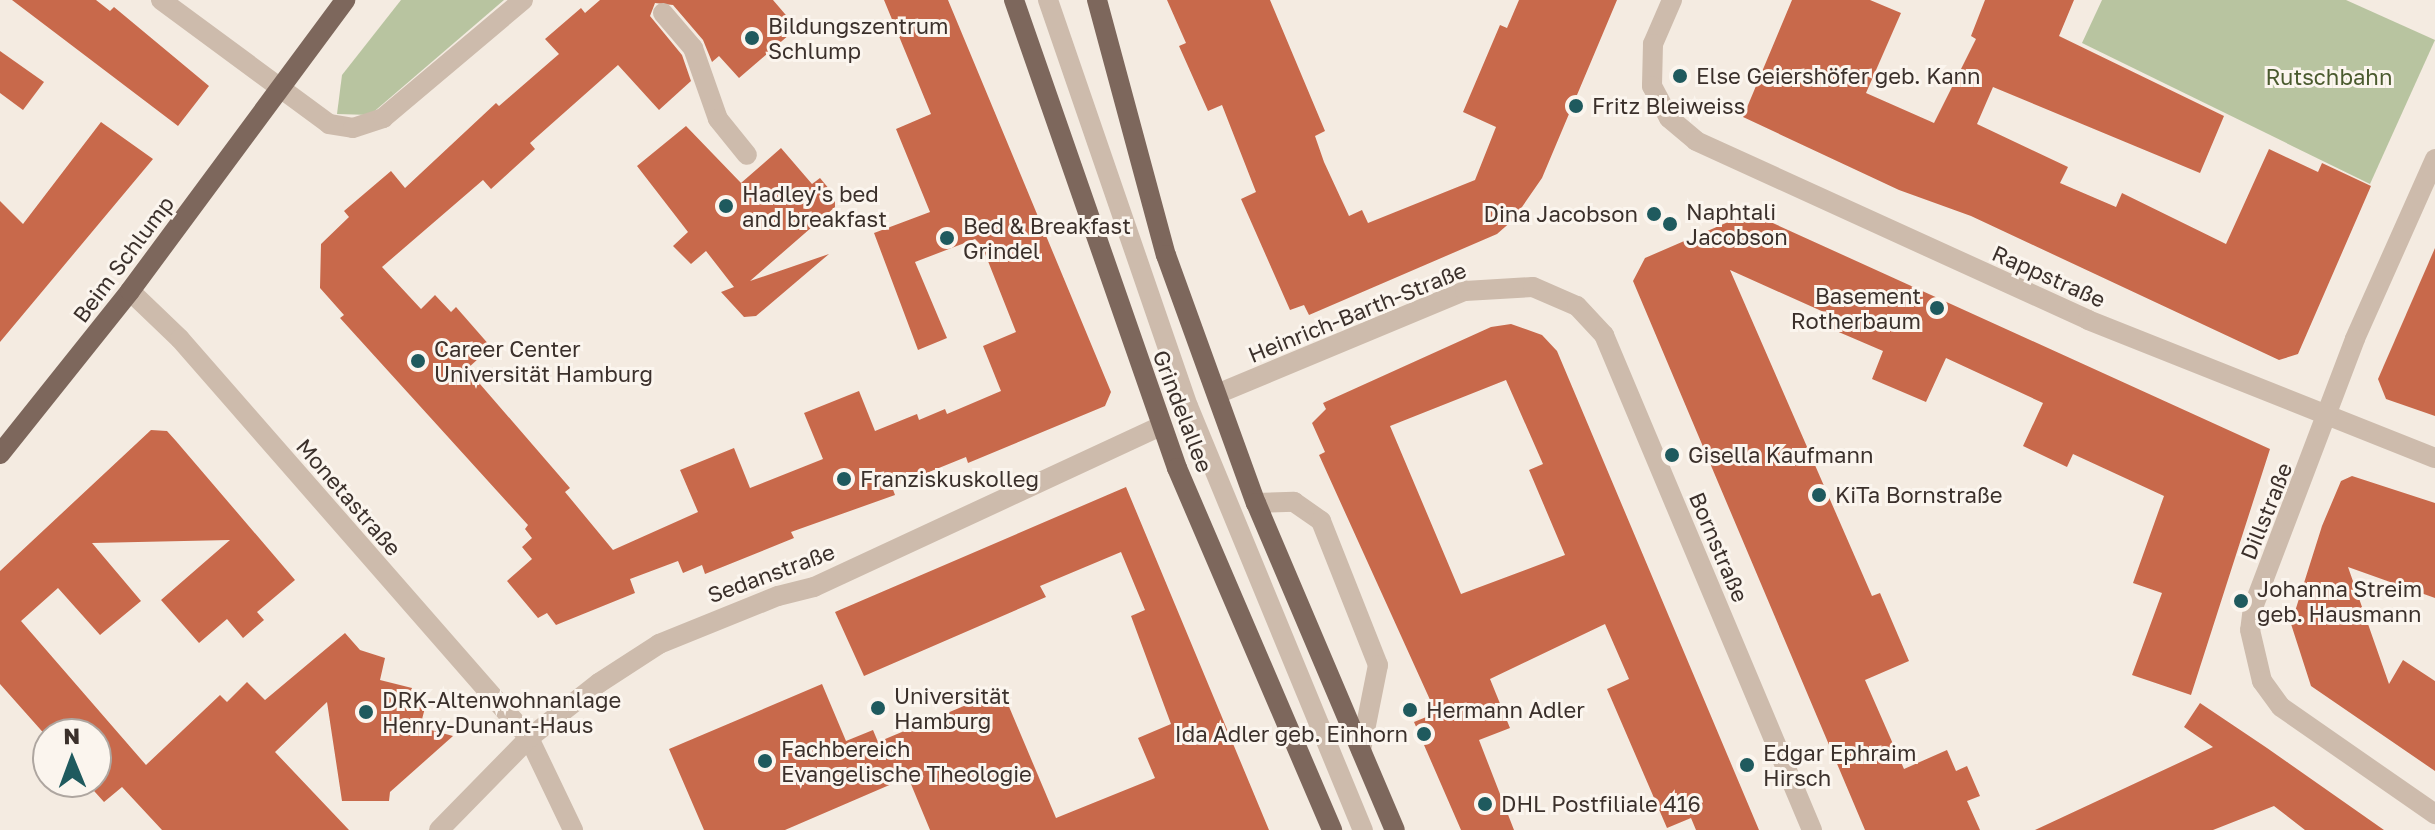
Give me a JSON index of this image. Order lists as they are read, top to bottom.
{
  "streets": {
    "main road": ["Beim Schlump", "Grindelallee"],
    "street": [
      "Rappstraße",
      "Heinrich-Barth-Straße",
      "Monetastraße",
      "Dillstraße",
      "Bornstraße",
      "Sedanstraße"
    ]
  },
  "crossings": [
    ["Beim Schlump", "Monetastraße"],
    ["Rappstraße", "Dillstraße"],
    ["Heinrich-Barth-Straße", "Grindelallee"],
    ["Heinrich-Barth-Straße", "Bornstraße"],
    ["Grindelallee", "Sedanstraße"],
    ["Monetastraße", "Sedanstraße"]
  ],
  "parks": ["Rutschbahn"],
  "places": [
    "Bildungszentrum Schlump",
    "Else Geiershöfer geb. Kann",
    "Fritz Bleiweiss",
    "Hadley's bed and breakfast",
    "Dina Jacobson",
    "Naphtali Jacobson",
    "Bed & Breakfast Grindel",
    "Basement Rotherbaum",
    "Career Center Universität Hamburg",
    "Gisella Kaufmann",
    "Franziskuskolleg",
    "KiTa Bornstraße",
    "Johanna Streim geb. Hausmann",
    "Universität Hamburg",
    "Hermann Adler",
    "DRK-Altenwohnanlage Henry-Dunant-Haus",
    "Ida Adler geb. Einhorn",
    "Fachbereich Evangelische Theologie",
    "Edgar Ephraim Hirsch",
    "DHL Postfiliale 416"
  ],
  "north": "top"
}
